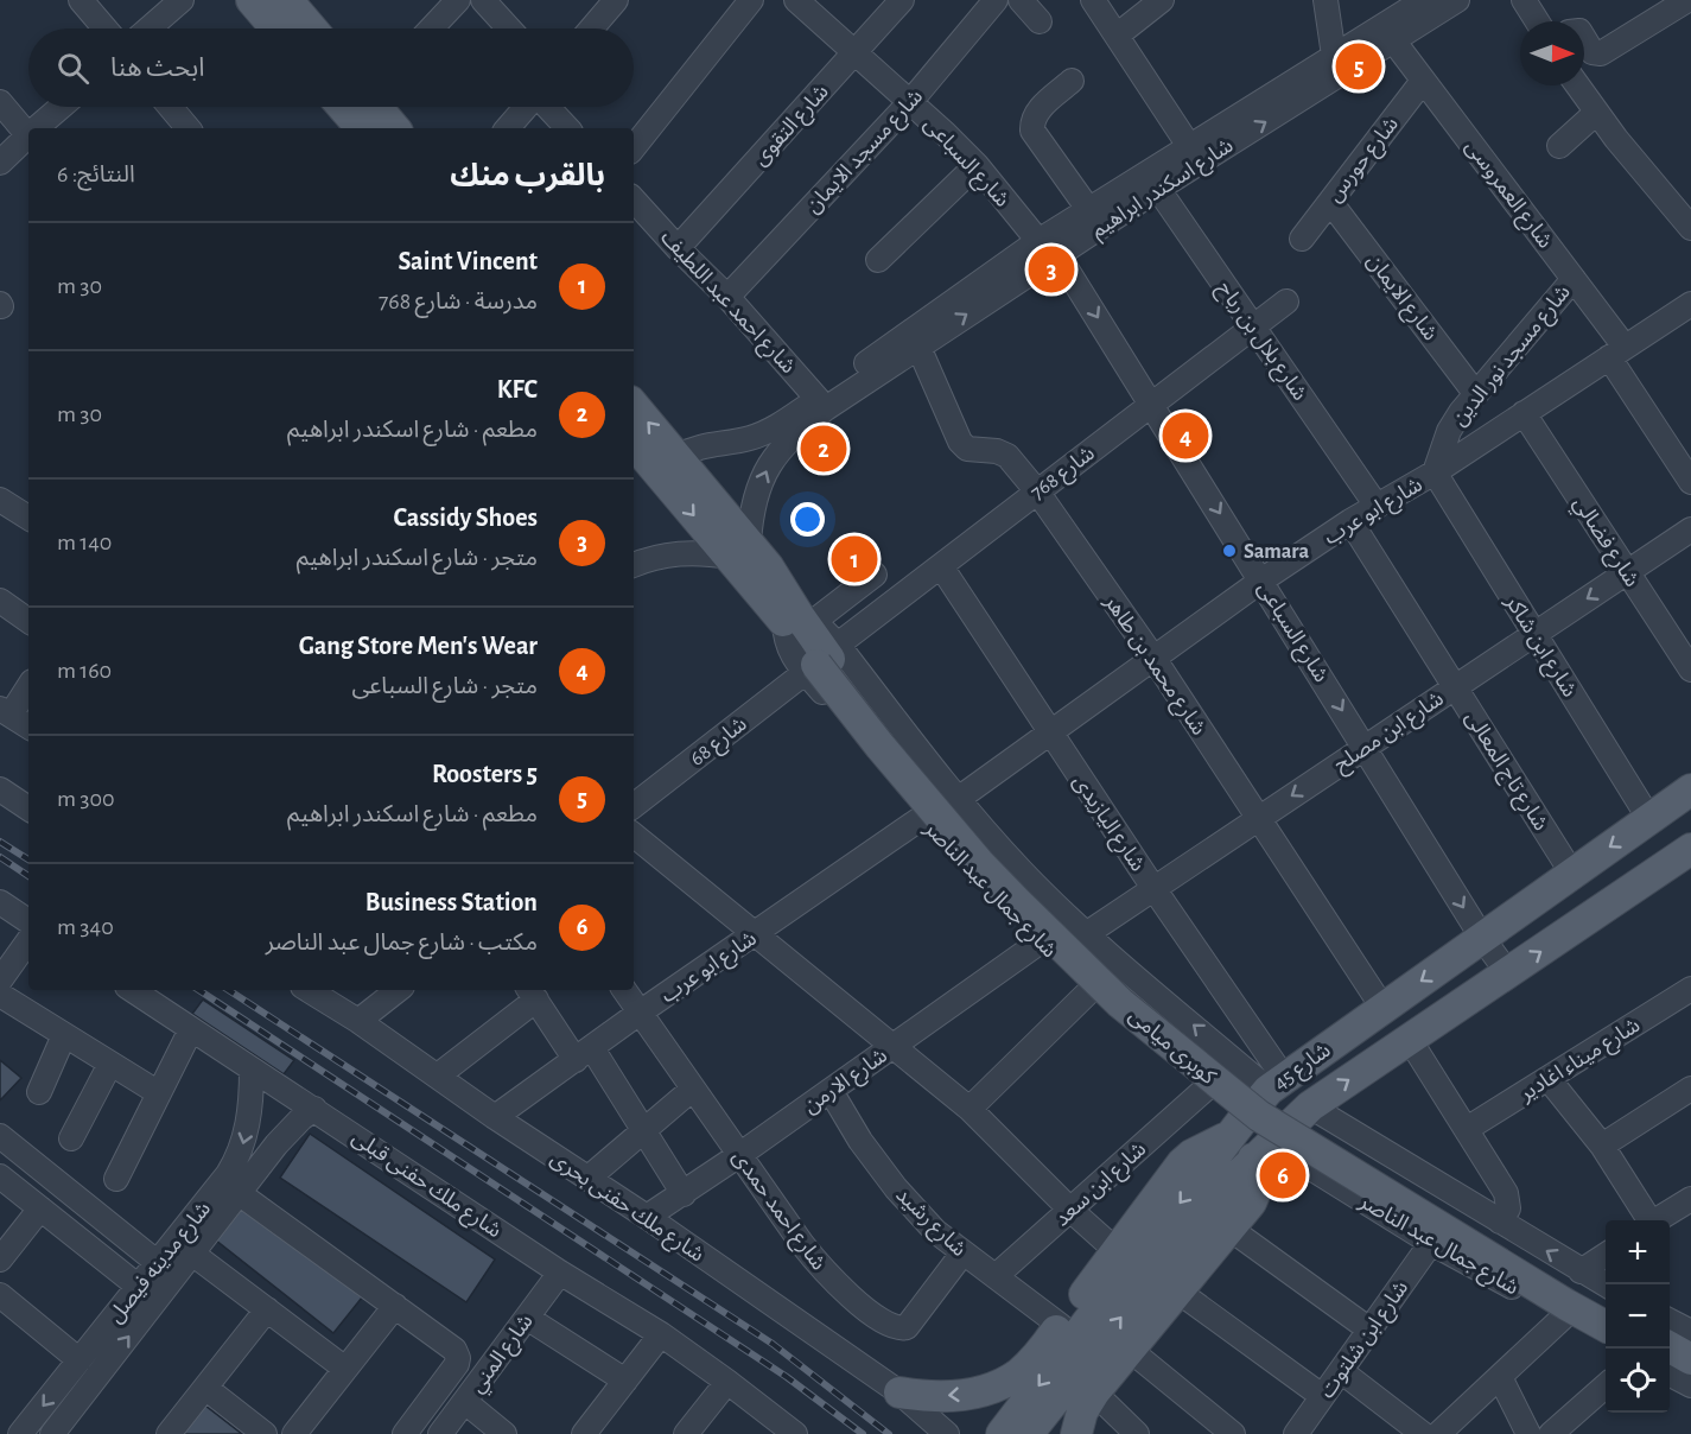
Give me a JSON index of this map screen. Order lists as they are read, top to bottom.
{
  "streets": {
    "main road": ["شارع جمال عبد الناصر", "كوبرى ميامى", "شارع 45"],
    "street": [
      "شارع التقوى",
      "شارع مسجد الايمان",
      "شارع حورس",
      "شارع السباعى",
      "شارع اسكندر ابراهيم",
      "شارع العمروسى",
      "شارع الايمان",
      "شارع احمد عبد اللطيف",
      "شارع بلال بن رباح",
      "شارع مسجد نور الدين",
      "شارع 768",
      "شارع ابو عرب",
      "شارع فضالي",
      "شارع ابن شاكر",
      "شارع محمد بن طاهر",
      "شارع ابن مصلح",
      "شارع 68",
      "شارع تاج المعالى",
      "شارع اليازيدى",
      "شارع ميناء اغادير",
      "شارع الارمن",
      "شارع ملك حفنى قبلى",
      "شارع ابن سعد",
      "شارع ملك حفنى بحرى",
      "شارع احمد حمدى",
      "شارع رشيد",
      "شارع مدينه فيصل",
      "شارع ابن شلتوت",
      "شارع المني"
    ]
  },
  "crossings": [
    ["شارع التقوى", "شارع السباعى"],
    ["شارع التقوى", "شارع احمد عبد اللطيف"],
    ["شارع مسجد الايمان", "شارع السباعى"],
    ["شارع مسجد الايمان", "شارع احمد عبد اللطيف"],
    ["شارع حورس", "شارع العمروسى"],
    ["شارع حورس", "شارع الايمان"],
    ["شارع السباعى", "شارع اسكندر ابراهيم"],
    ["شارع السباعى", "شارع 768"],
    ["شارع السباعى", "شارع ابو عرب"],
    ["شارع السباعى", "شارع ابن مصلح"],
    ["شارع السباعى", "شارع 45"],
    ["شارع اسكندر ابراهيم", "شارع العمروسى"],
    ["شارع اسكندر ابراهيم", "شارع احمد عبد اللطيف"],
    ["شارع اسكندر ابراهيم", "شارع بلال بن رباح"],
    ["شارع اسكندر ابراهيم", "شارع محمد بن طاهر"],
    ["شارع اسكندر ابراهيم", "شارع جمال عبد الناصر"],
    ["شارع العمروسى", "شارع مسجد نور الدين"],
    ["شارع العمروسى", "شارع ابو عرب"],
    ["شارع الايمان", "شارع مسجد نور الدين"],
    ["شارع بلال بن رباح", "شارع 768"],
    ["شارع بلال بن رباح", "شارع ابو عرب"],
    ["شارع مسجد نور الدين", "شارع ابو عرب"],
    ["شارع مسجد نور الدين", "شارع ابن شاكر"],
    ["شارع 768", "شارع محمد بن طاهر"],
    ["شارع 768", "شارع 68"],
    ["شارع 768", "شارع اليازيدى"],
    ["شارع 768", "شارع جمال عبد الناصر"],
    ["شارع 768", "كوبرى ميامى"],
    ["شارع ابو عرب", "شارع فضالي"],
    ["شارع ابو عرب", "شارع ابن شاكر"],
    ["شارع ابو عرب", "شارع محمد بن طاهر"],
    ["شارع ابو عرب", "شارع تاج المعالى"],
    ["شارع ابو عرب", "شارع اليازيدى"],
    ["شارع ابو عرب", "شارع جمال عبد الناصر"],
    ["شارع ابو عرب", "شارع ملك حفنى بحرى"],
    ["شارع ابو عرب", "شارع احمد حمدى"],
    ["شارع فضالي", "شارع ابن مصلح"],
    ["شارع ابن شاكر", "شارع ابن مصلح"],
    ["شارع ابن شاكر", "شارع 45"],
    ["شارع محمد بن طاهر", "شارع ابن مصلح"],
    ["شارع محمد بن طاهر", "شارع 45"],
    ["شارع ابن مصلح", "شارع تاج المعالى"],
    ["شارع ابن مصلح", "شارع اليازيدى"],
    ["شارع ابن مصلح", "شارع جمال عبد الناصر"],
    ["شارع 68", "شارع جمال عبد الناصر"],
    ["شارع 68", "كوبرى ميامى"],
    ["شارع تاج المعالى", "شارع 45"],
    ["شارع اليازيدى", "شارع جمال عبد الناصر"],
    ["شارع اليازيدى", "شارع 45"],
    ["شارع جمال عبد الناصر", "كوبرى ميامى"],
    ["شارع جمال عبد الناصر", "شارع 45"],
    ["شارع جمال عبد الناصر", "شارع الارمن"],
    ["شارع جمال عبد الناصر", "شارع ابن سعد"],
    ["شارع جمال عبد الناصر", "شارع ابن شلتوت"],
    ["شارع الارمن", "شارع ملك حفنى بحرى"],
    ["شارع الارمن", "شارع احمد حمدى"],
    ["شارع الارمن", "شارع رشيد"],
    ["شارع ملك حفنى قبلى", "شارع مدينه فيصل"],
    ["شارع ملك حفنى قبلى", "شارع المني"],
    ["شارع ابن سعد", "شارع رشيد"],
    ["شارع احمد حمدى", "شارع رشيد"]
  ],
  "one_way": ["شارع السباعى"],
  "places": ["Samara"],
  "north": "right",
  "page": {
    "search": "ابحث هنا",
    "pins": [
      "5",
      "3",
      "4",
      "2",
      "1",
      "6"
    ],
    "heading": ["بالقرب منك", "النتائج: 6"],
    "list": [
      {
        "mark": "1",
        "name": "Saint Vincent",
        "note": "مدرسة · شارع 768",
        "value": "30 m"
      },
      {
        "mark": "2",
        "name": "KFC",
        "note": "مطعم · شارع اسكندر ابراهيم",
        "value": "30 m"
      },
      {
        "mark": "3",
        "name": "Cassidy Shoes",
        "note": "متجر · شارع اسكندر ابراهيم",
        "value": "140 m"
      },
      {
        "mark": "4",
        "name": "Gang Store Men's Wear",
        "note": "متجر · شارع السباعى",
        "value": "160 m"
      },
      {
        "mark": "5",
        "name": "5 Roosters",
        "note": "مطعم · شارع اسكندر ابراهيم",
        "value": "300 m"
      },
      {
        "mark": "6",
        "name": "Business Station",
        "note": "مكتب · شارع جمال عبد الناصر",
        "value": "340 m"
      }
    ],
    "map_buttons": ["+", "−"]
  }
}
